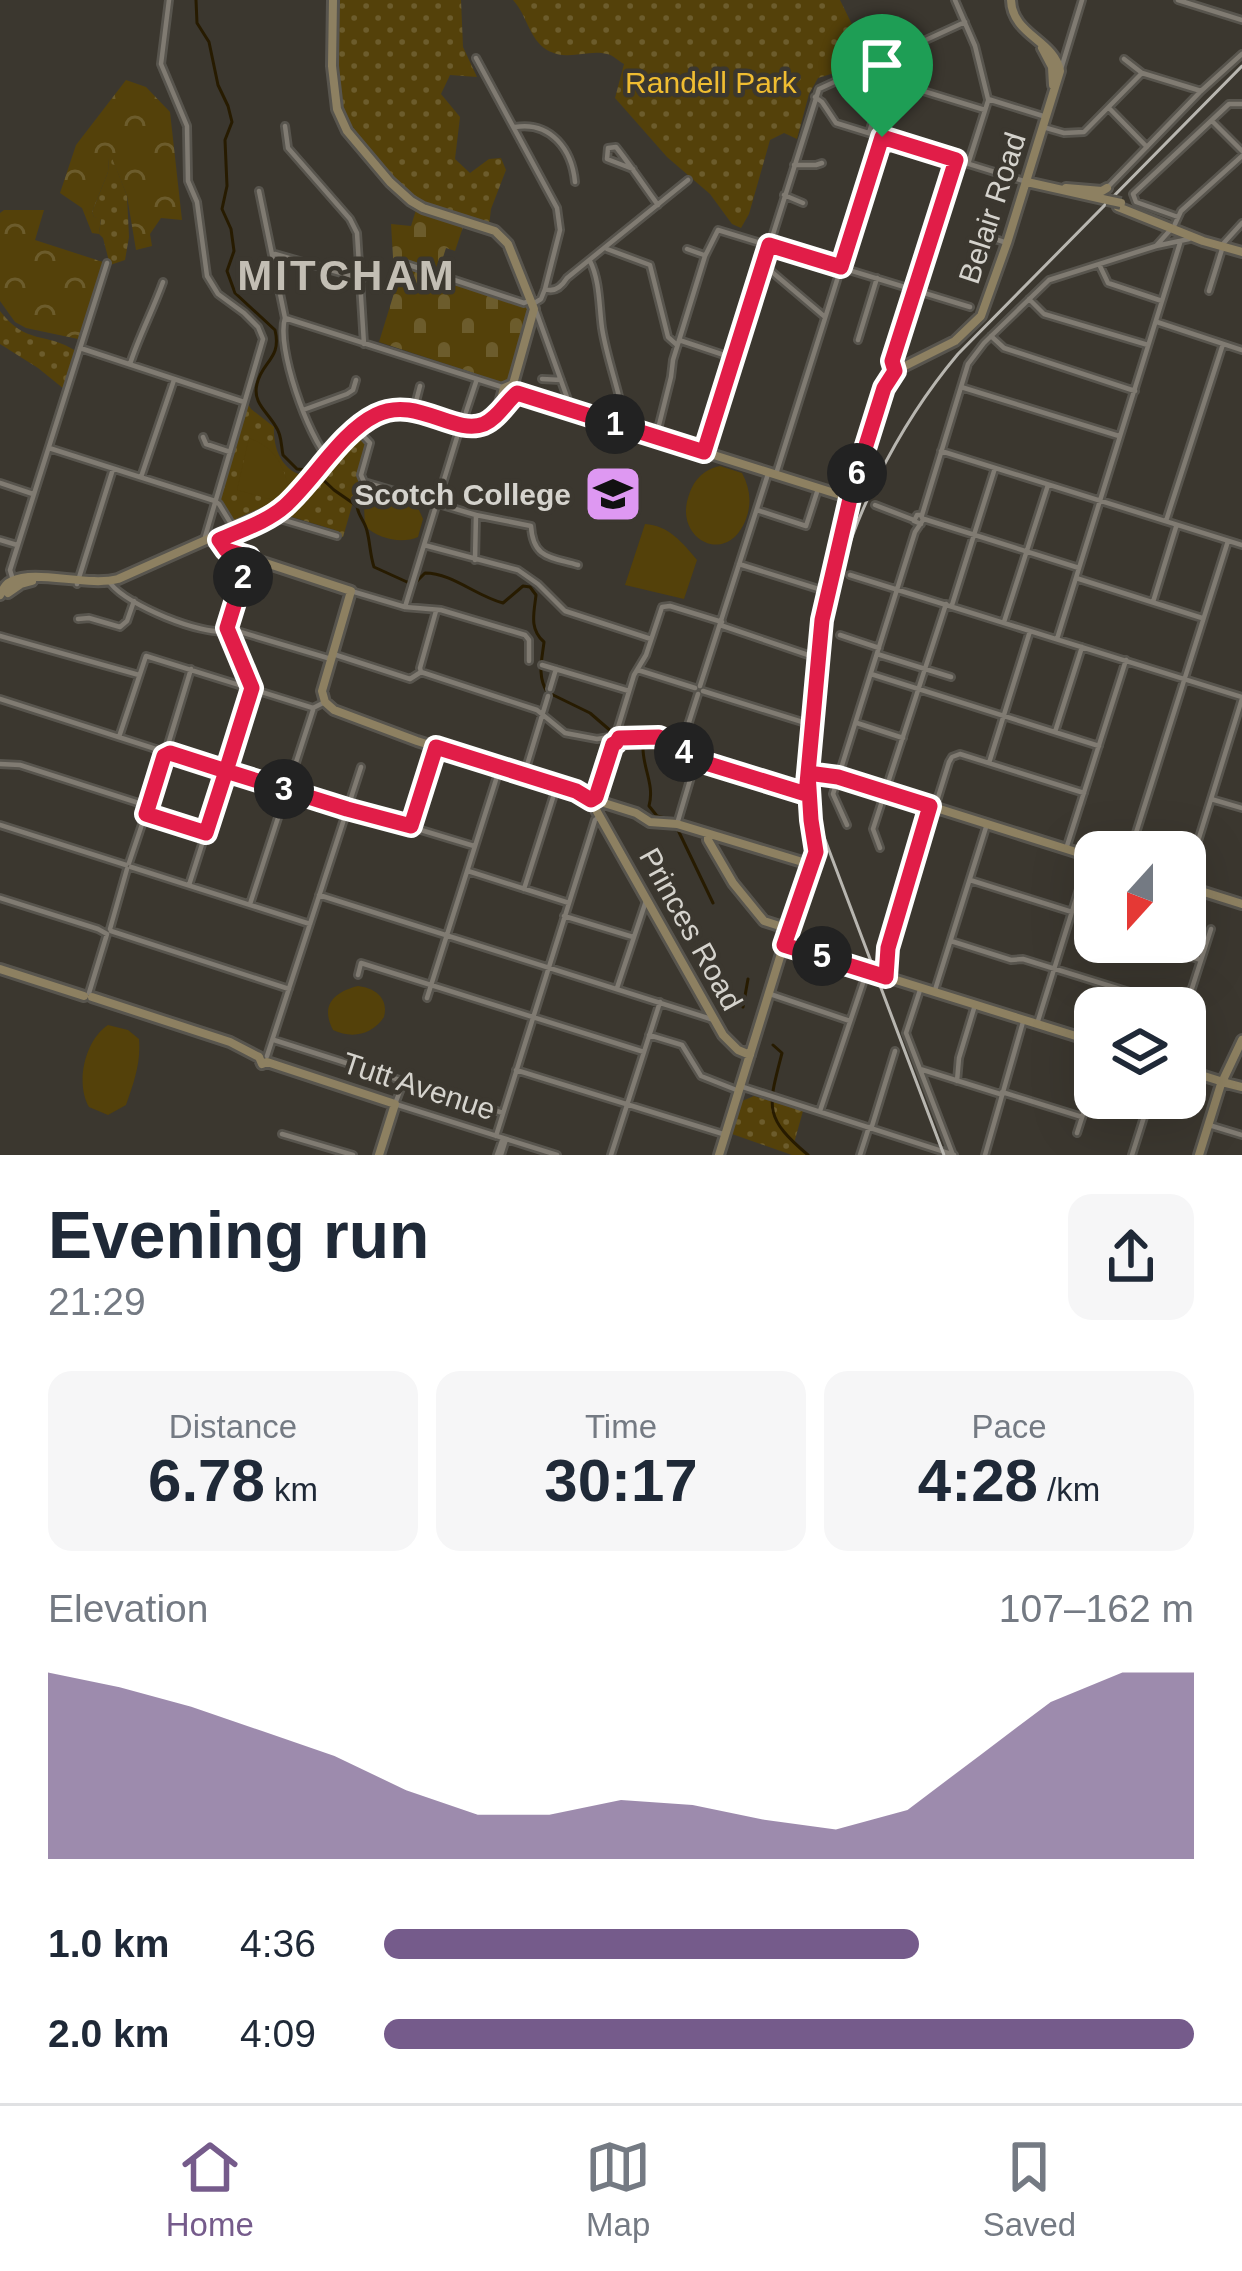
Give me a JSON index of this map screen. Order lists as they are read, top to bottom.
{
  "streets": {
    "main road": ["Belair Road", "Princes Road", "Tutt Avenue"]
  },
  "districts": ["MITCHAM"],
  "parks": ["Randell Park"],
  "places": {
    "school or university": ["Scotch College"]
  },
  "north": "bottom",
  "page": {
    "pins": [
      "1",
      "6",
      "2",
      "4",
      "3",
      "5"
    ],
    "heading": ["Evening run", "21:29"],
    "stats": [
      ["Distance", "6.78 km"],
      ["Time", "30:17"],
      ["Pace", "4:28 /km"]
    ],
    "chart": ["Elevation", "107–162 m"],
    "list": [
      {
        "name": "1.0 km",
        "note": "4:36"
      },
      {
        "name": "2.0 km",
        "note": "4:09"
      }
    ],
    "tabs": ["Home", "Map", "Saved"]
  }
}
